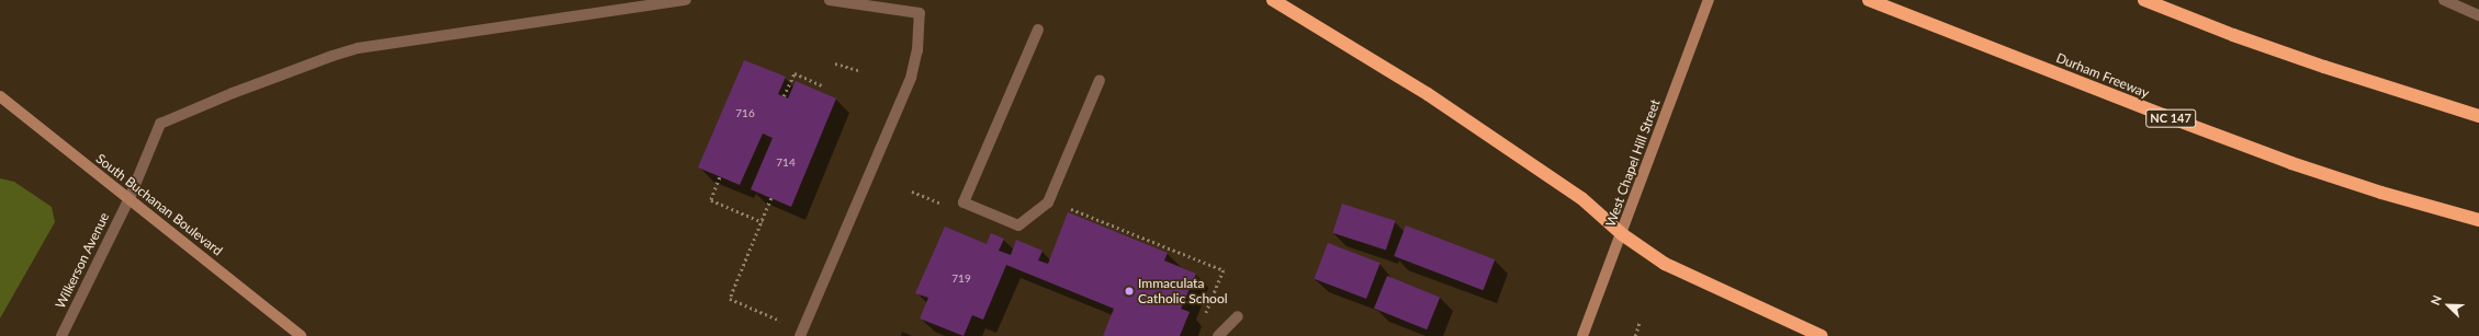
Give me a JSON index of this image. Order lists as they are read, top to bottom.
{
  "streets": {
    "highway": ["Durham Freeway", "NC 147"],
    "street": ["West Chapel Hill Street", "South Buchanan Boulevard", "Wilkerson Avenue"]
  },
  "crossings": [
    ["South Buchanan Boulevard", "Wilkerson Avenue"]
  ],
  "places": ["Immaculata Catholic School"],
  "house_numbers": ["716", "714", "719"],
  "north": "top left"
}
